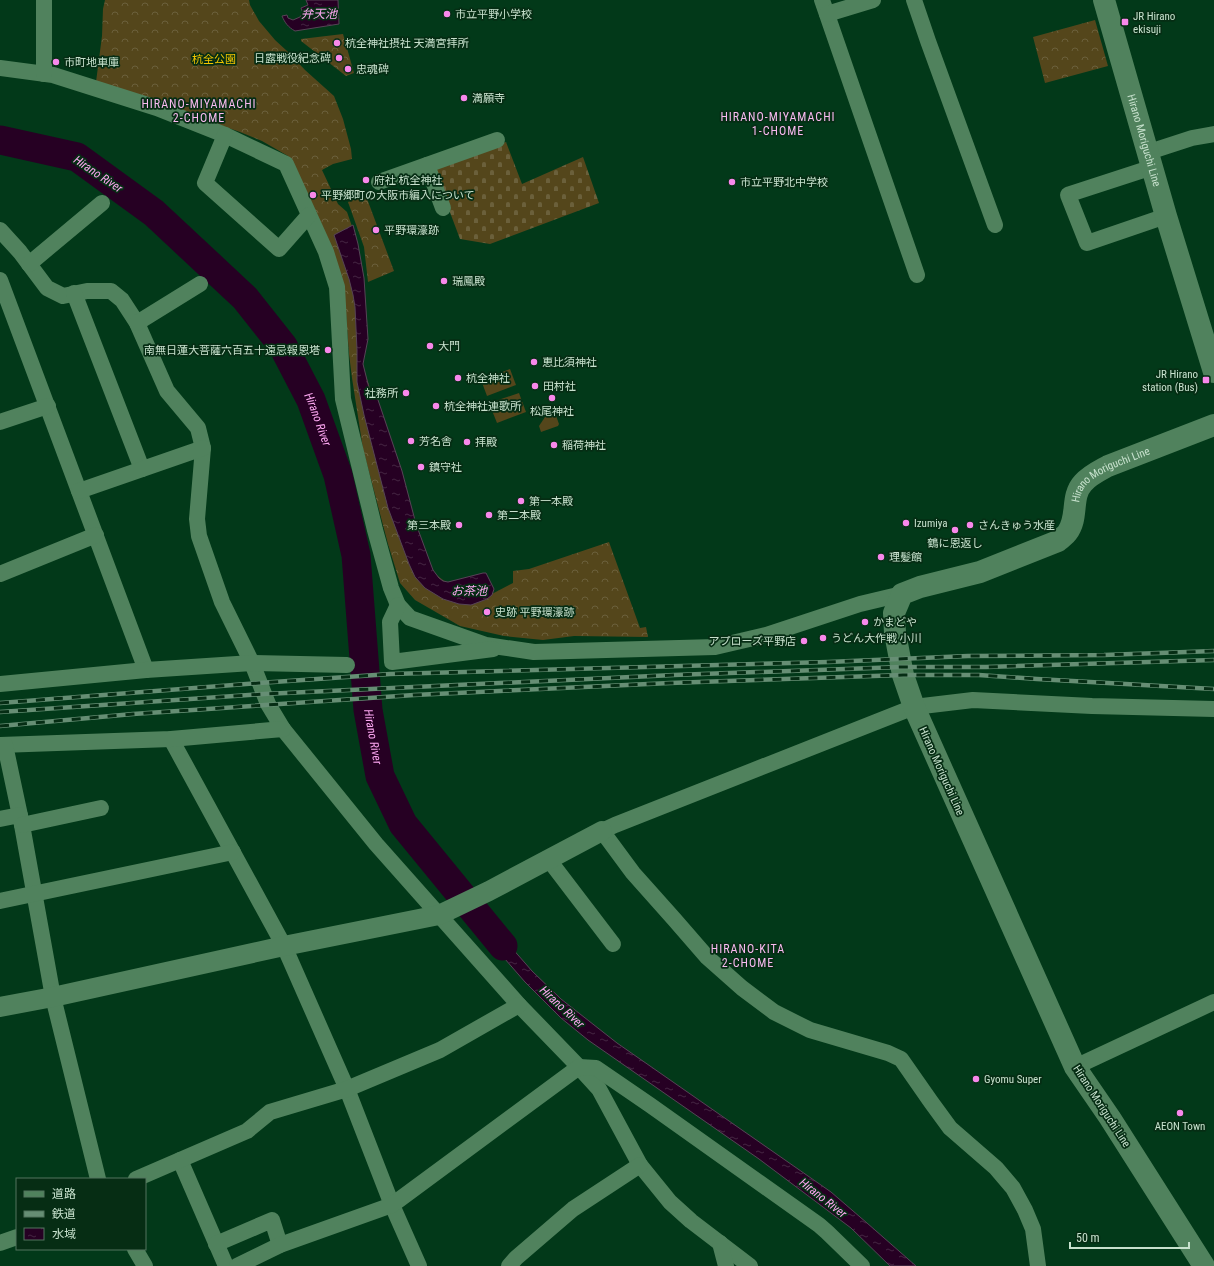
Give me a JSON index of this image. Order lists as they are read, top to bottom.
{
  "streets": {
    "main road": ["Hirano Moriguchi Line"]
  },
  "districts": ["HIRANO-MIYAMACHI 2-CHOME", "HIRANO-MIYAMACHI 1-CHOME", "HIRANO-KITA 2-CHOME"],
  "water": ["弁天池", "Hirano River", "お茶池"],
  "parks": ["杭全公園"],
  "places": {
    "other": [
      "市立平野小学校",
      "杭全神社摂社 天満宮拝所",
      "日露戦役紀念碑",
      "市町地車庫",
      "忠魂碑",
      "満願寺",
      "府社 杭全神社",
      "市立平野北中学校",
      "平野郷町の大阪市編入について",
      "平野環濠跡",
      "瑞鳳殿",
      "大門",
      "南無日蓮大菩薩六百五十遠忌報恩塔",
      "恵比須神社",
      "杭全神社",
      "田村社",
      "社務所",
      "松尾神社",
      "杭全神社連歌所",
      "芳名舎",
      "拝殿",
      "稲荷神社",
      "鎮守社",
      "第一本殿",
      "第二本殿",
      "Izumiya",
      "第三本殿",
      "さんきゅう水産",
      "鶴に恩返し",
      "理髪館",
      "史跡 平野環濠跡",
      "かまどや",
      "うどん大作戦 小川",
      "アプローズ平野店",
      "Gyomu Super",
      "AEON Town"
    ],
    "transit": ["JR Hirano ekisuji", "JR Hirano station (Bus)"]
  },
  "legend": ["道路", "鉄道", "水域"],
  "scale_bar": "50 m"
}
